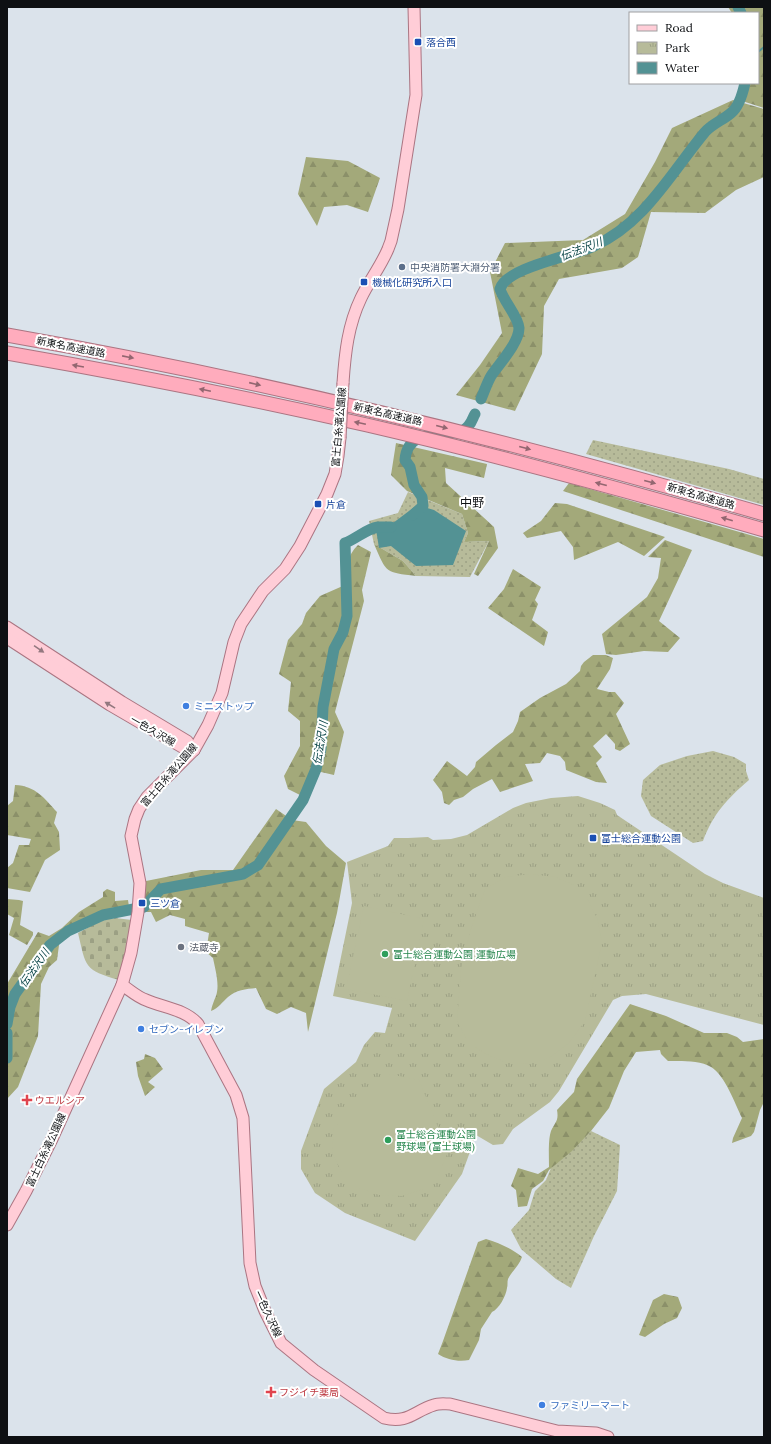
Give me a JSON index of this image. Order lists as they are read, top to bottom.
{
  "streets": {
    "highway": ["新東名高速道路"],
    "main road": ["富士白糸滝公園線", "一色久沢線"]
  },
  "crossings": [
    ["富士白糸滝公園線", "一色久沢線"]
  ],
  "districts": ["中野"],
  "water": ["伝法沢川"],
  "places": {
    "transit": [
      "落合西",
      "機械化研究所入口",
      "片倉",
      "富士総合運動公園",
      "三ツ倉"
    ],
    "other": [
      "中央消防署大淵分署",
      "ミニストップ",
      "法蔵寺",
      "富士総合運動公園 運動広場",
      "セブン-イレブン",
      "富士総合運動公園 野球場 (富士球場)",
      "ファミリーマート"
    ],
    "health": ["ウエルシア", "フジイチ薬局"]
  },
  "legend": ["Road", "Park", "Water"]
}
